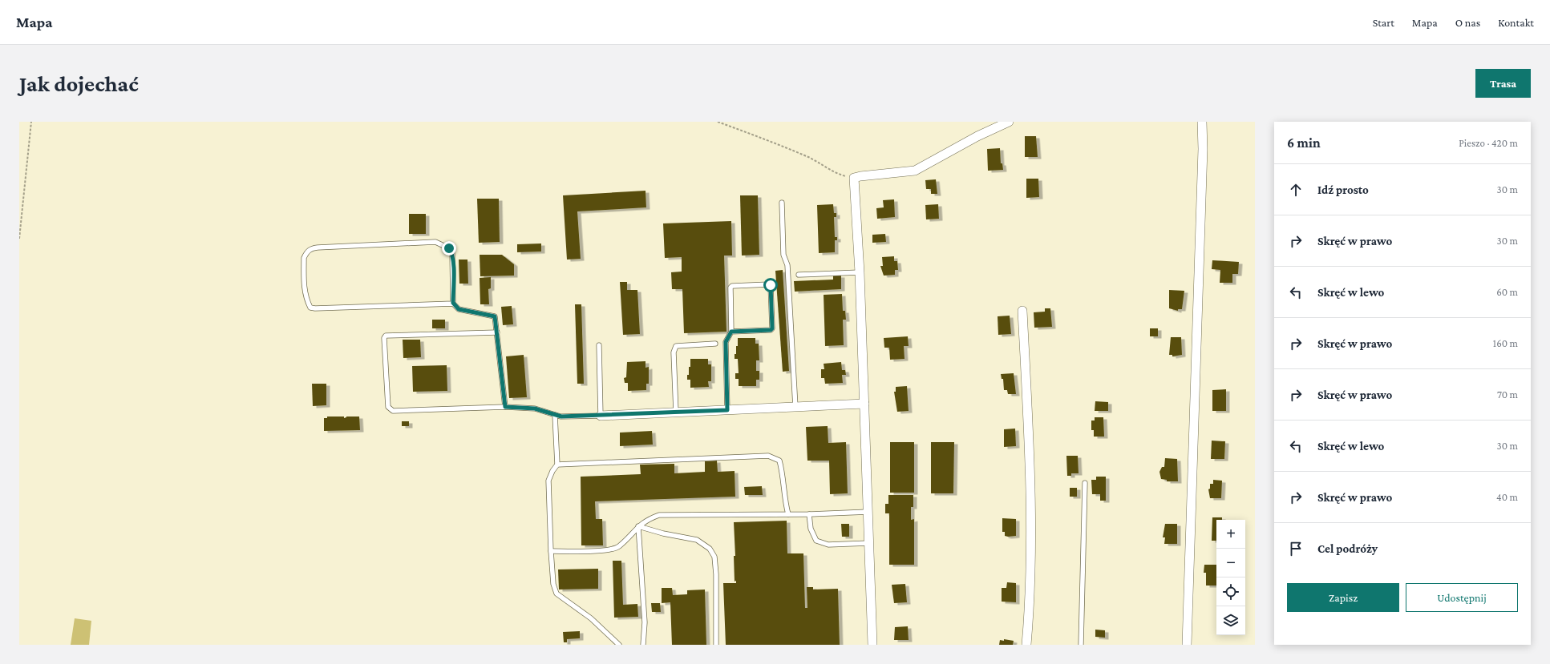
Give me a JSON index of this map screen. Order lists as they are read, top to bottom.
{
  "page": {
    "header": "Mapa",
    "nav": [
      "Start",
      "Mapa",
      "O nas",
      "Kontakt"
    ],
    "buttons": [
      "Trasa",
      ["Zapisz", "Udostępnij"]
    ],
    "title": "Jak dojechać",
    "heading": ["6 min", "Pieszo · 420 m"],
    "list": [
      ["Idź prosto", "30 m"],
      ["Skręć w prawo", "30 m"],
      ["Skręć w lewo", "60 m"],
      ["Skręć w prawo", "160 m"],
      ["Skręć w prawo", "70 m"],
      ["Skręć w lewo", "30 m"],
      ["Skręć w prawo", "40 m"],
      "Cel podróży"
    ],
    "map_buttons": ["+", "−"]
  }
}
